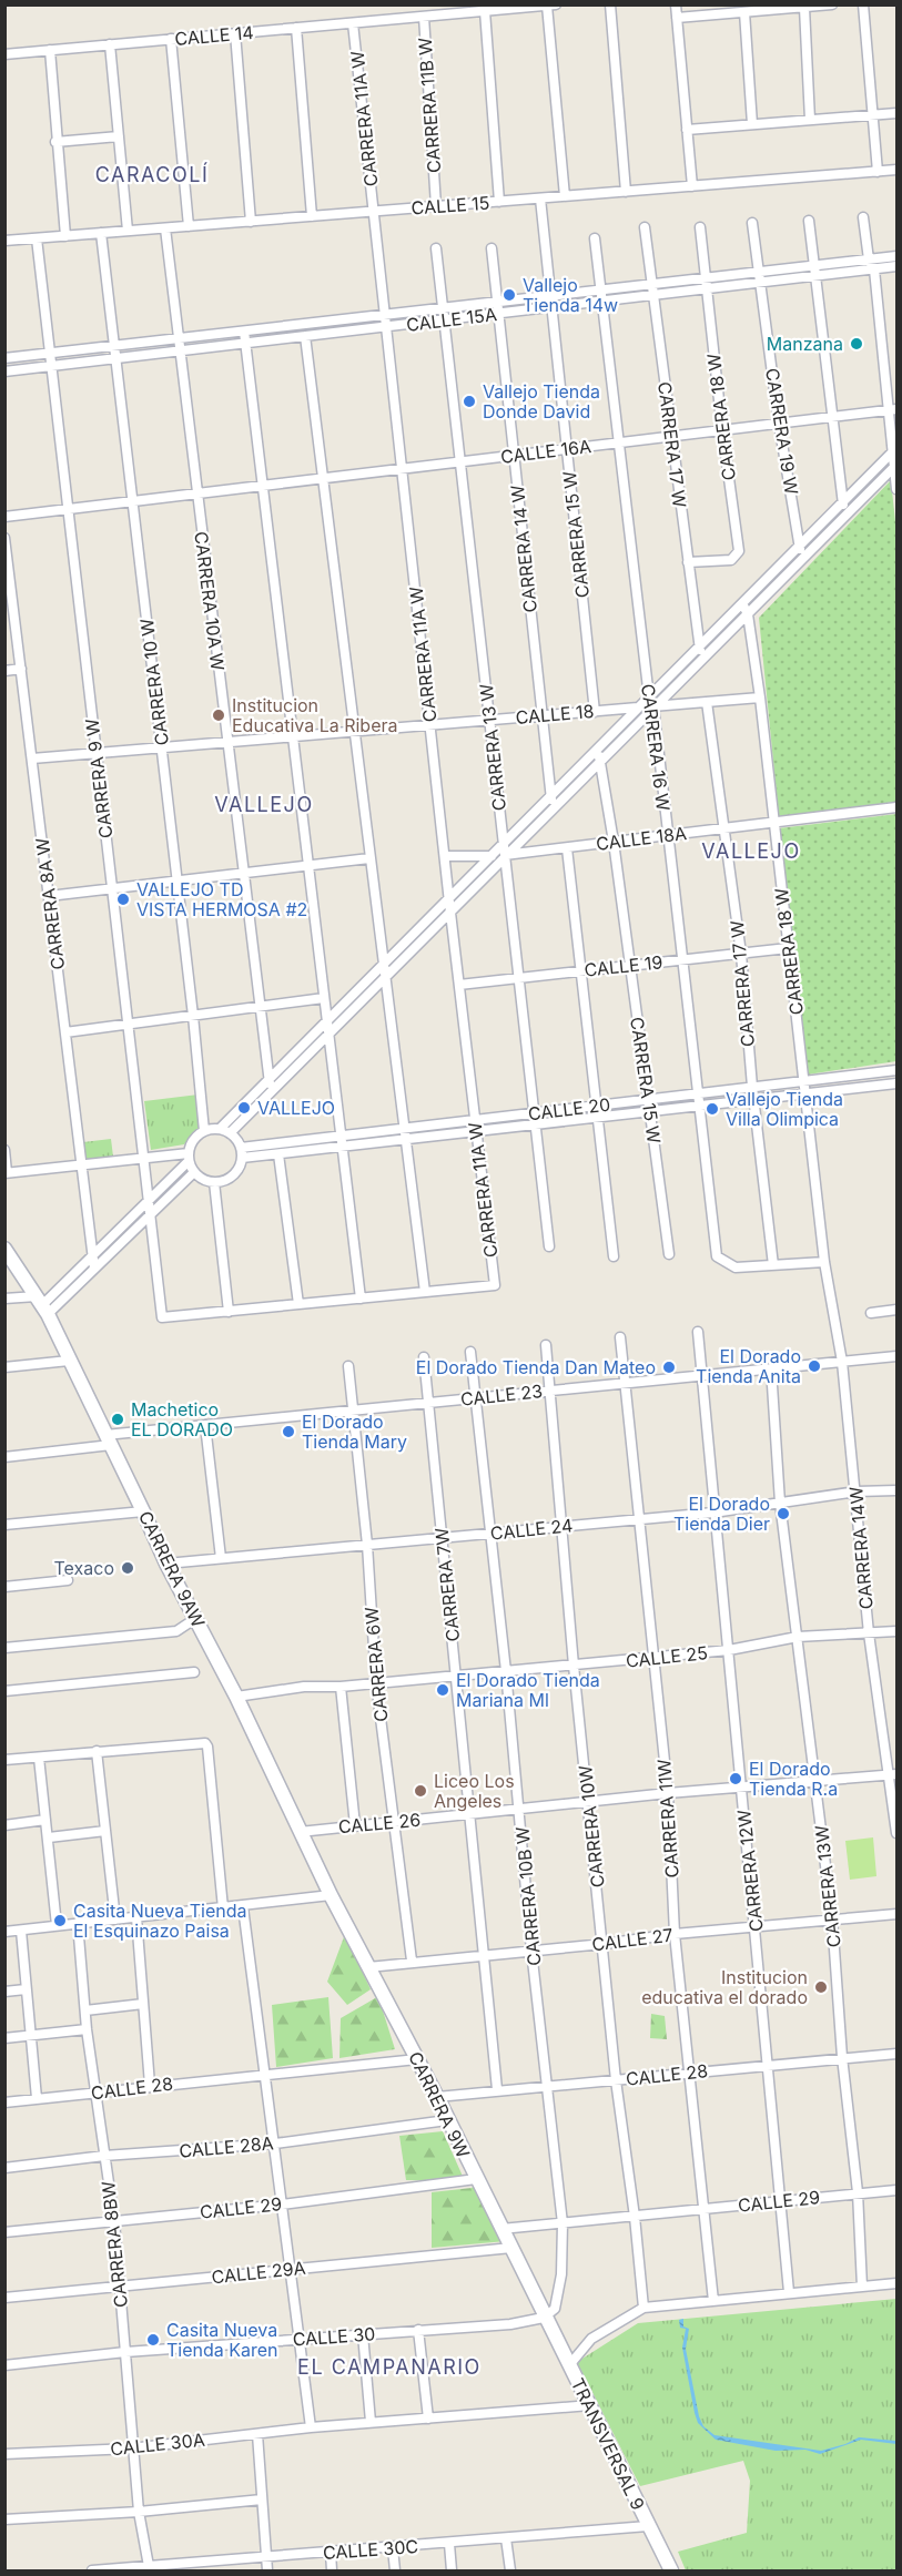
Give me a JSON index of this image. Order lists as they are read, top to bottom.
{
  "streets": {
    "main road": ["CARRERA 9AW", "CARRERA 9W", "TRANSVERSAL 9"],
    "street": [
      "CALLE 14",
      "CARRERA 11B W",
      "CARRERA 11A W",
      "CALLE 15",
      "CALLE 15A",
      "CARRERA 18 W",
      "CARRERA 19 W",
      "CARRERA 17 W",
      "CALLE 16A",
      "CARRERA 15 W",
      "CARRERA 14 W",
      "CARRERA 10A W",
      "CARRERA 10 W",
      "CALLE 18",
      "CARRERA 13 W",
      "CARRERA 16 W",
      "CARRERA 9 W",
      "CALLE 18A",
      "CARRERA 8A W",
      "CALLE 19",
      "CALLE 20",
      "CALLE 23",
      "CALLE 24",
      "CARRERA 14W",
      "CARRERA 7W",
      "CALLE 25",
      "CARRERA 6W",
      "CARRERA 11W",
      "CALLE 26",
      "CARRERA 10W",
      "CARRERA 12W",
      "CARRERA 13W",
      "CARRERA 10B W",
      "CALLE 27",
      "CALLE 28",
      "CALLE 28A",
      "CALLE 29",
      "CARRERA 8BW",
      "CALLE 29A",
      "CALLE 30",
      "CALLE 30A",
      "CALLE 30C"
    ]
  },
  "crossings": [
    ["CALLE 14", "CARRERA 11B W"],
    ["CALLE 14", "CARRERA 11A W"],
    ["CARRERA 11B W", "CALLE 15"],
    ["CARRERA 11A W", "CALLE 15"],
    ["CARRERA 11A W", "CALLE 15A"],
    ["CARRERA 11A W", "CALLE 16A"],
    ["CARRERA 11A W", "CALLE 18"],
    ["CARRERA 11A W", "CALLE 19"],
    ["CARRERA 11A W", "CALLE 20"],
    ["CALLE 15", "CARRERA 15 W"],
    ["CALLE 15", "CARRERA 10A W"],
    ["CALLE 15", "CARRERA 10 W"],
    ["CALLE 15", "CARRERA 9 W"],
    ["CALLE 15A", "CARRERA 18 W"],
    ["CALLE 15A", "CARRERA 19 W"],
    ["CALLE 15A", "CARRERA 17 W"],
    ["CALLE 15A", "CARRERA 15 W"],
    ["CALLE 15A", "CARRERA 14 W"],
    ["CALLE 15A", "CARRERA 10A W"],
    ["CALLE 15A", "CARRERA 10 W"],
    ["CALLE 15A", "CARRERA 13 W"],
    ["CALLE 15A", "CARRERA 16 W"],
    ["CALLE 15A", "CARRERA 9 W"],
    ["CARRERA 18 W", "CARRERA 17 W"],
    ["CARRERA 18 W", "CALLE 16A"],
    ["CARRERA 18 W", "CALLE 18A"],
    ["CARRERA 18 W", "CALLE 19"],
    ["CARRERA 18 W", "CALLE 20"],
    ["CARRERA 18 W", "CARRERA 14W"],
    ["CARRERA 19 W", "CALLE 16A"],
    ["CARRERA 17 W", "CALLE 16A"],
    ["CARRERA 17 W", "CARRERA 16 W"],
    ["CARRERA 17 W", "CALLE 18A"],
    ["CARRERA 17 W", "CALLE 19"],
    ["CARRERA 17 W", "CALLE 20"],
    ["CALLE 16A", "CARRERA 15 W"],
    ["CALLE 16A", "CARRERA 14 W"],
    ["CALLE 16A", "CARRERA 10A W"],
    ["CALLE 16A", "CARRERA 10 W"],
    ["CALLE 16A", "CARRERA 13 W"],
    ["CALLE 16A", "CARRERA 16 W"],
    ["CALLE 16A", "CARRERA 9 W"],
    ["CARRERA 15 W", "CALLE 18"],
    ["CARRERA 15 W", "CALLE 18A"],
    ["CARRERA 15 W", "CALLE 19"],
    ["CARRERA 15 W", "CALLE 20"],
    ["CARRERA 14 W", "CALLE 18"],
    ["CARRERA 10A W", "CALLE 18"],
    ["CARRERA 10 W", "CALLE 18"],
    ["CARRERA 10 W", "CALLE 20"],
    ["CALLE 18", "CARRERA 13 W"],
    ["CALLE 18", "CARRERA 9 W"],
    ["CALLE 18", "CARRERA 8A W"],
    ["CARRERA 13 W", "CALLE 18A"],
    ["CARRERA 13 W", "CALLE 19"],
    ["CARRERA 13 W", "CALLE 20"],
    ["CARRERA 16 W", "CALLE 18A"],
    ["CARRERA 16 W", "CALLE 19"],
    ["CARRERA 16 W", "CALLE 20"],
    ["CALLE 23", "CARRERA 14W"],
    ["CALLE 23", "CARRERA 9AW"],
    ["CALLE 23", "CARRERA 7W"],
    ["CALLE 23", "CARRERA 6W"],
    ["CALLE 23", "CARRERA 11W"],
    ["CALLE 23", "CARRERA 10W"],
    ["CALLE 23", "CARRERA 12W"],
    ["CALLE 23", "CARRERA 13W"],
    ["CALLE 23", "CARRERA 10B W"],
    ["CALLE 24", "CARRERA 14W"],
    ["CALLE 24", "CARRERA 9AW"],
    ["CALLE 24", "CARRERA 7W"],
    ["CALLE 24", "CARRERA 6W"],
    ["CALLE 24", "CARRERA 11W"],
    ["CALLE 24", "CARRERA 10W"],
    ["CALLE 24", "CARRERA 12W"],
    ["CALLE 24", "CARRERA 13W"],
    ["CALLE 24", "CARRERA 10B W"],
    ["CARRERA 14W", "CALLE 25"],
    ["CARRERA 14W", "CALLE 26"],
    ["CARRERA 9AW", "CALLE 25"],
    ["CARRERA 9AW", "CALLE 26"],
    ["CARRERA 9AW", "CARRERA 9W"],
    ["CARRERA 7W", "CALLE 25"],
    ["CARRERA 7W", "CALLE 26"],
    ["CARRERA 7W", "CALLE 27"],
    ["CARRERA 7W", "CALLE 28"],
    ["CALLE 25", "CARRERA 6W"],
    ["CALLE 25", "CARRERA 11W"],
    ["CALLE 25", "CARRERA 10W"],
    ["CALLE 25", "CARRERA 12W"],
    ["CALLE 25", "CARRERA 13W"],
    ["CALLE 25", "CARRERA 10B W"],
    ["CARRERA 6W", "CALLE 26"],
    ["CARRERA 6W", "CALLE 27"],
    ["CARRERA 11W", "CALLE 26"],
    ["CARRERA 11W", "CALLE 27"],
    ["CARRERA 11W", "CALLE 28"],
    ["CARRERA 11W", "CALLE 29"],
    ["CALLE 26", "CARRERA 10W"],
    ["CALLE 26", "CARRERA 12W"],
    ["CALLE 26", "CARRERA 13W"],
    ["CALLE 26", "CARRERA 10B W"],
    ["CARRERA 10W", "CALLE 27"],
    ["CARRERA 10W", "CALLE 28"],
    ["CARRERA 10W", "CALLE 29"],
    ["CARRERA 12W", "CALLE 27"],
    ["CARRERA 12W", "CALLE 28"],
    ["CARRERA 12W", "CALLE 29"],
    ["CARRERA 13W", "CALLE 27"],
    ["CARRERA 13W", "CALLE 28"],
    ["CARRERA 13W", "CALLE 29"],
    ["CARRERA 10B W", "CALLE 27"],
    ["CARRERA 10B W", "CALLE 28"],
    ["CARRERA 10B W", "CARRERA 9W"],
    ["CARRERA 10B W", "CALLE 29"],
    ["CARRERA 10B W", "CALLE 30"],
    ["CARRERA 10B W", "TRANSVERSAL 9"],
    ["CALLE 27", "CARRERA 9W"],
    ["CALLE 28", "CARRERA 9W"],
    ["CALLE 28", "CARRERA 8BW"],
    ["CARRERA 9W", "CALLE 28A"],
    ["CARRERA 9W", "CALLE 29"],
    ["CARRERA 9W", "CALLE 29A"],
    ["CARRERA 9W", "CALLE 30"],
    ["CARRERA 9W", "TRANSVERSAL 9"],
    ["CALLE 28A", "CARRERA 8BW"],
    ["CALLE 29", "CARRERA 8BW"],
    ["CARRERA 8BW", "CALLE 29A"],
    ["CARRERA 8BW", "CALLE 30"],
    ["CARRERA 8BW", "CALLE 30A"],
    ["CARRERA 8BW", "CALLE 30C"],
    ["CALLE 30", "TRANSVERSAL 9"],
    ["CALLE 30A", "TRANSVERSAL 9"],
    ["TRANSVERSAL 9", "CALLE 30C"]
  ],
  "districts": [
    "CARACOLÍ",
    "VALLEJO",
    "VALLEJO",
    "EL CAMPANARIO"
  ],
  "places": [
    "Vallejo Tienda 14w",
    "Manzana",
    "Vallejo Tienda Donde David",
    "Institucion Educativa La Ribera",
    "VALLEJO TD VISTA HERMOSA #2",
    "VALLEJO",
    "Vallejo Tienda Villa Olimpica",
    "El Dorado Tienda Anita",
    "El Dorado Tienda Dan Mateo",
    "Machetico EL DORADO",
    "El Dorado Tienda Mary",
    "El Dorado Tienda Dier",
    "Texaco",
    "El Dorado Tienda Mariana Ml",
    "El Dorado Tienda R.a",
    "Liceo Los Angeles",
    "Casita Nueva Tienda El Esquinazo Paisa",
    "Institucion educativa el dorado",
    "Casita Nueva Tienda Karen"
  ]
}
